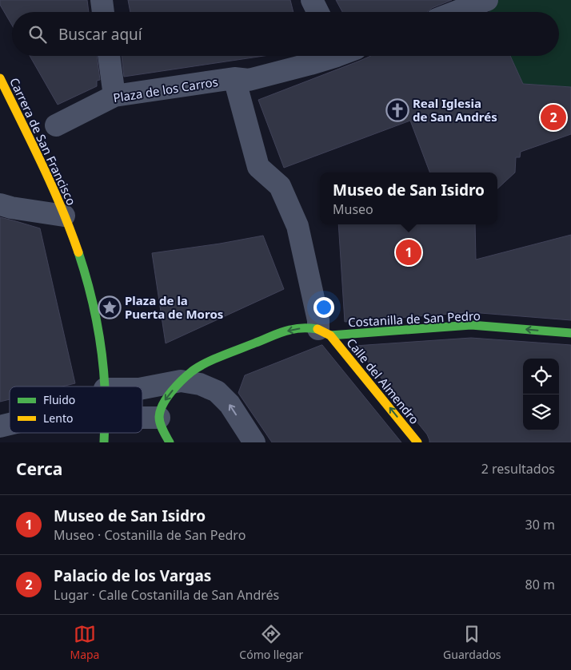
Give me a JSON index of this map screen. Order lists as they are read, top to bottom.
{
  "streets": {
    "street": [
      "Plaza de los Carros",
      "Carrera de San Francisco",
      "Costanilla de San Pedro",
      "Calle del Almendro"
    ]
  },
  "crossings": [
    ["Plaza de los Carros", "Costanilla de San Pedro"],
    ["Plaza de los Carros", "Calle del Almendro"],
    ["Costanilla de San Pedro", "Calle del Almendro"]
  ],
  "one_way": ["Costanilla de San Pedro", "Calle del Almendro"],
  "places": {
    "church": ["Real Iglesia de San Andrés"],
    "place": ["Plaza de la Puerta de Moros"]
  },
  "legend": ["Fluido", "Lento"],
  "page": {
    "search": "Buscar aquí",
    "pins": ["2", "1"],
    "popup": ["Museo de San Isidro", "Museo"],
    "heading": ["Cerca", "2 resultados"],
    "list": [
      {
        "mark": "1",
        "name": "Museo de San Isidro",
        "note": "Museo · Costanilla de San Pedro",
        "value": "30 m"
      },
      {
        "mark": "2",
        "name": "Palacio de los Vargas",
        "note": "Lugar · Calle Costanilla de San Andrés",
        "value": "80 m"
      }
    ],
    "nav": ["Mapa", "Cómo llegar", "Guardados"]
  }
}
